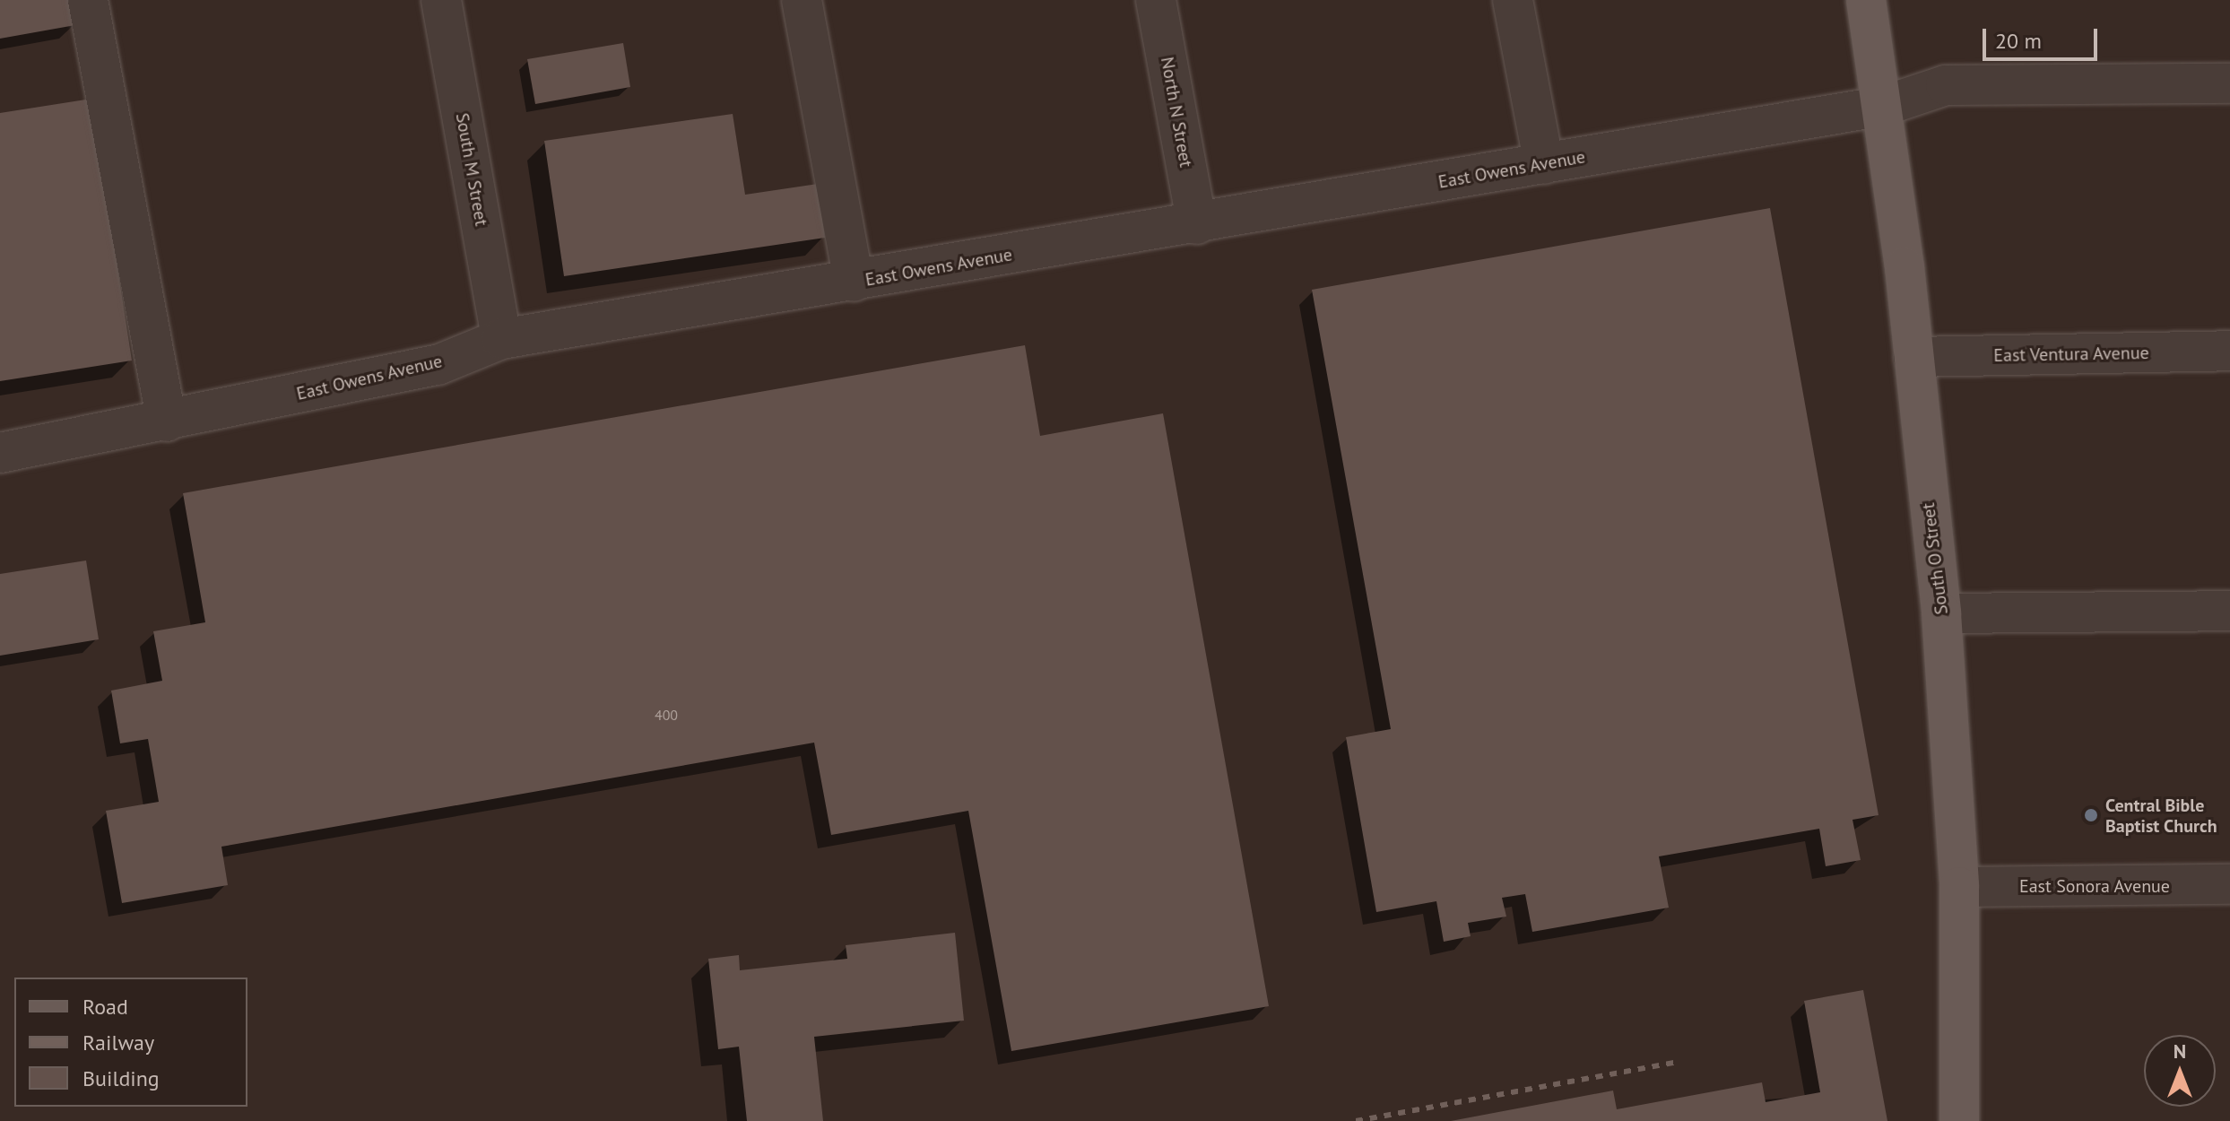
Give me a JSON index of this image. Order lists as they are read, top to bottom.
{
  "streets": {
    "main road": ["South O Street"],
    "street": [
      "North N Street",
      "South M Street",
      "East Owens Avenue",
      "East Ventura Avenue",
      "East Sonora Avenue"
    ]
  },
  "crossings": [
    ["North N Street", "East Owens Avenue"],
    ["South M Street", "East Owens Avenue"],
    ["East Owens Avenue", "South O Street"],
    ["East Ventura Avenue", "South O Street"],
    ["South O Street", "East Sonora Avenue"]
  ],
  "places": ["Central Bible Baptist Church"],
  "house_numbers": ["400"],
  "legend": ["Road", "Railway", "Building"],
  "scale_bar": "20 m",
  "north": "top"
}
